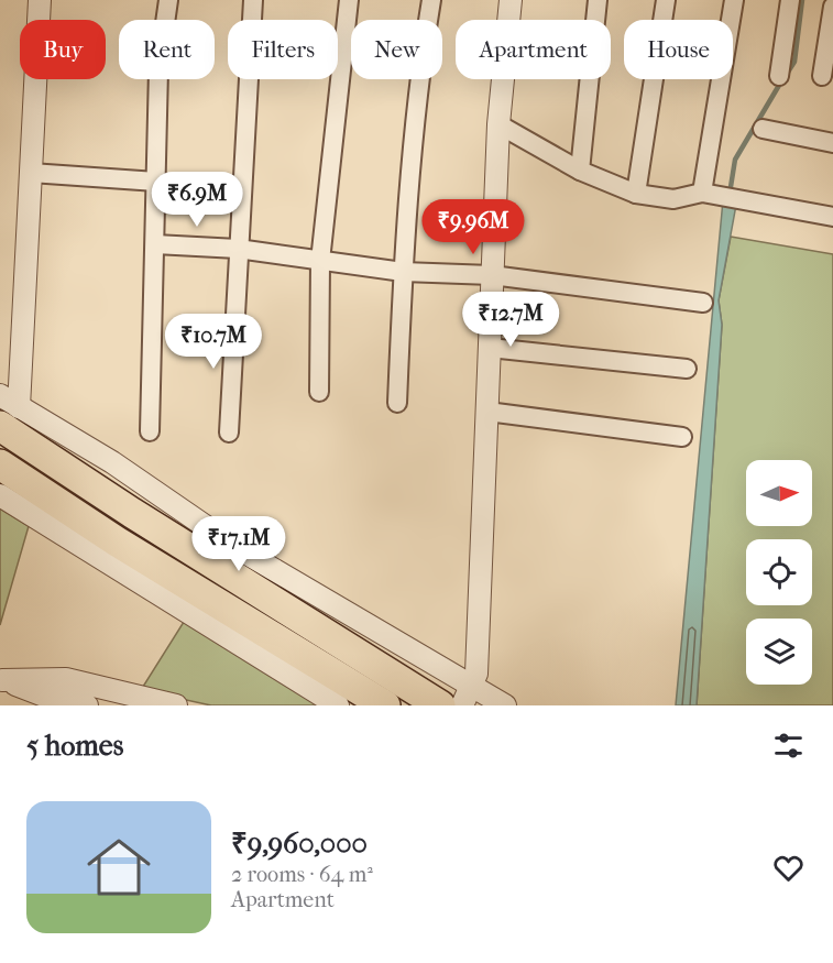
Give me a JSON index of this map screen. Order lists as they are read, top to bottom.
{
  "north": "right",
  "page": {
    "chip": [
      "Buy",
      "Rent",
      "Filters",
      "New",
      "Apartment",
      "House"
    ],
    "price": [
      "₹6.9M",
      "₹9.96M",
      "₹12.7M",
      "₹10.7M",
      "₹17.1M"
    ],
    "heading": "5 homes",
    "list": [
      {
        "name": "₹9,960,000",
        "note": "2 rooms · 64 m² · Apartment"
      }
    ]
  }
}
